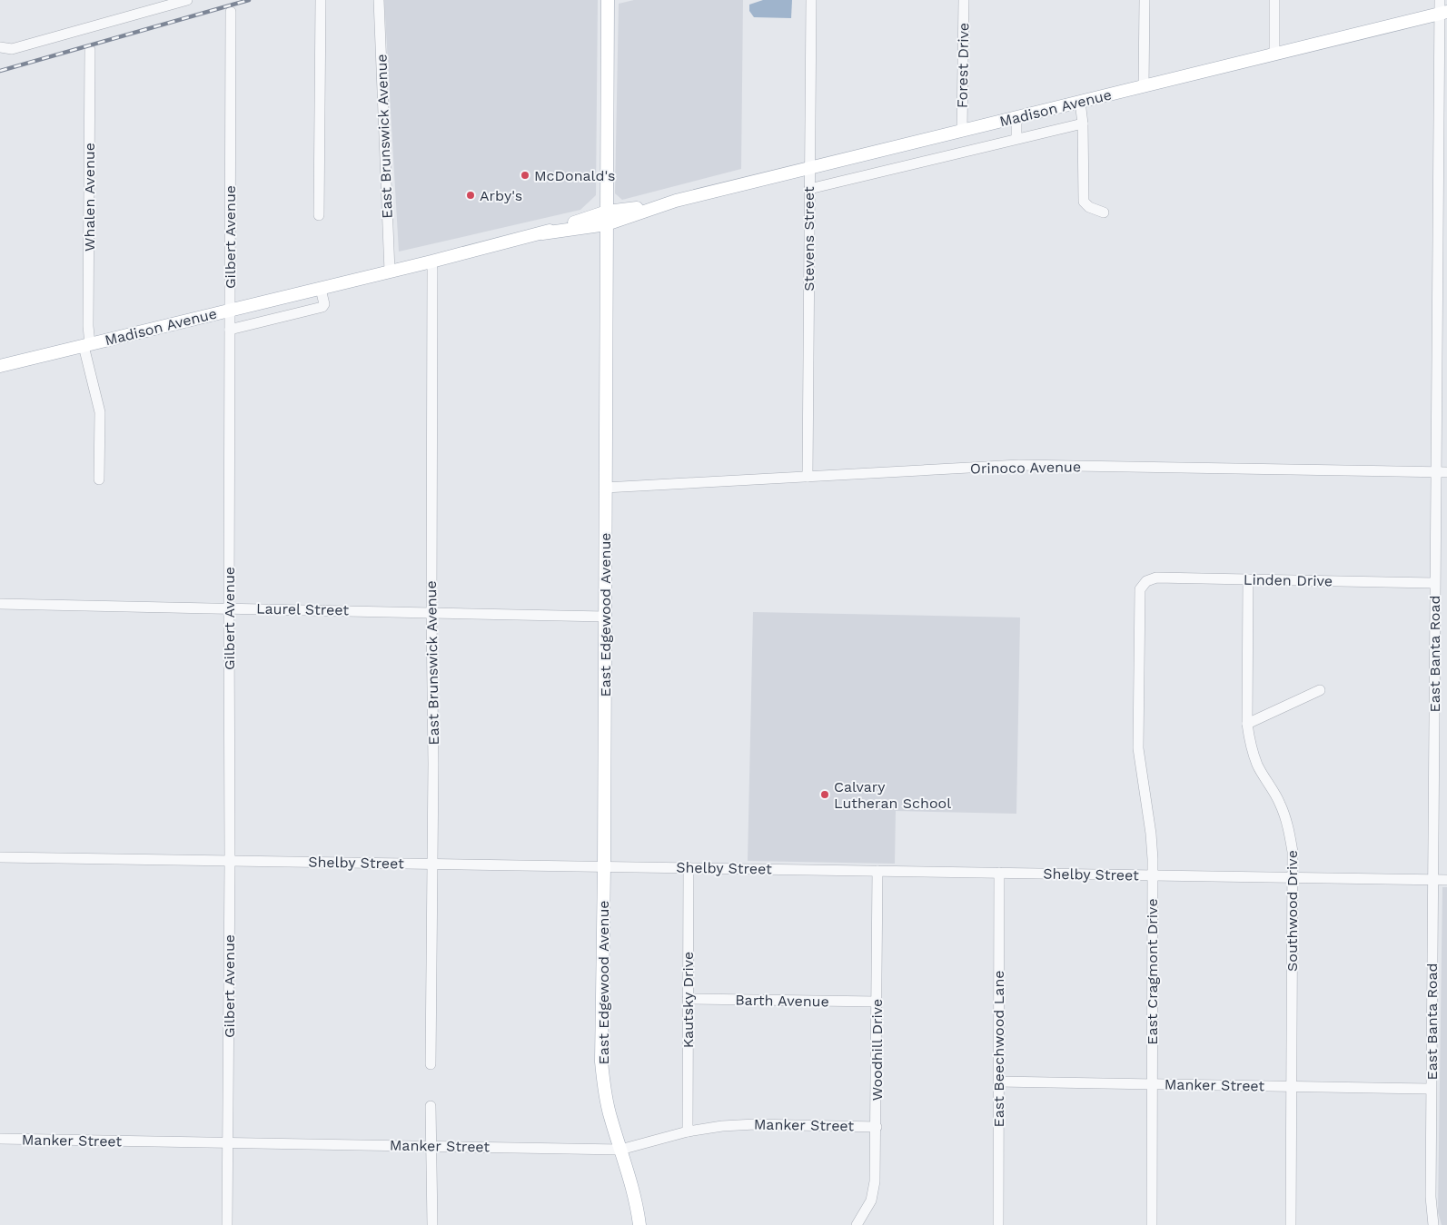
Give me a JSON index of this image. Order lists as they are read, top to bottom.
{
  "streets": {
    "main road": ["Madison Avenue", "East Edgewood Avenue"],
    "street": [
      "Forest Drive",
      "East Brunswick Avenue",
      "Whalen Avenue",
      "Gilbert Avenue",
      "Stevens Street",
      "Orinoco Avenue",
      "Linden Drive",
      "Laurel Street",
      "East Banta Road",
      "Shelby Street",
      "Southwood Drive",
      "East Cragmont Drive",
      "Kautsky Drive",
      "Barth Avenue",
      "East Beechwood Lane",
      "Woodhill Drive",
      "Manker Street"
    ]
  },
  "crossings": [
    ["Forest Drive", "Madison Avenue"],
    ["Madison Avenue", "East Brunswick Avenue"],
    ["Madison Avenue", "Whalen Avenue"],
    ["Madison Avenue", "Gilbert Avenue"],
    ["Madison Avenue", "Stevens Street"],
    ["Madison Avenue", "East Edgewood Avenue"],
    ["Madison Avenue", "East Banta Road"],
    ["East Brunswick Avenue", "Laurel Street"],
    ["East Brunswick Avenue", "Shelby Street"],
    ["Gilbert Avenue", "Laurel Street"],
    ["Gilbert Avenue", "Shelby Street"],
    ["Gilbert Avenue", "Manker Street"],
    ["Stevens Street", "Orinoco Avenue"],
    ["Orinoco Avenue", "East Edgewood Avenue"],
    ["Orinoco Avenue", "East Banta Road"],
    ["Linden Drive", "East Banta Road"],
    ["Linden Drive", "Southwood Drive"],
    ["Linden Drive", "East Cragmont Drive"],
    ["Laurel Street", "East Edgewood Avenue"],
    ["East Edgewood Avenue", "Shelby Street"],
    ["East Edgewood Avenue", "Manker Street"],
    ["East Banta Road", "Shelby Street"],
    ["East Banta Road", "Manker Street"],
    ["Shelby Street", "Southwood Drive"],
    ["Shelby Street", "East Cragmont Drive"],
    ["Shelby Street", "Kautsky Drive"],
    ["Shelby Street", "East Beechwood Lane"],
    ["Shelby Street", "Woodhill Drive"],
    ["Southwood Drive", "Manker Street"],
    ["East Cragmont Drive", "Manker Street"],
    ["Kautsky Drive", "Barth Avenue"],
    ["Kautsky Drive", "Manker Street"],
    ["Barth Avenue", "Woodhill Drive"],
    ["East Beechwood Lane", "Manker Street"],
    ["Woodhill Drive", "Manker Street"]
  ],
  "places": ["McDonald's", "Arby's", "Calvary Lutheran School"]
}
